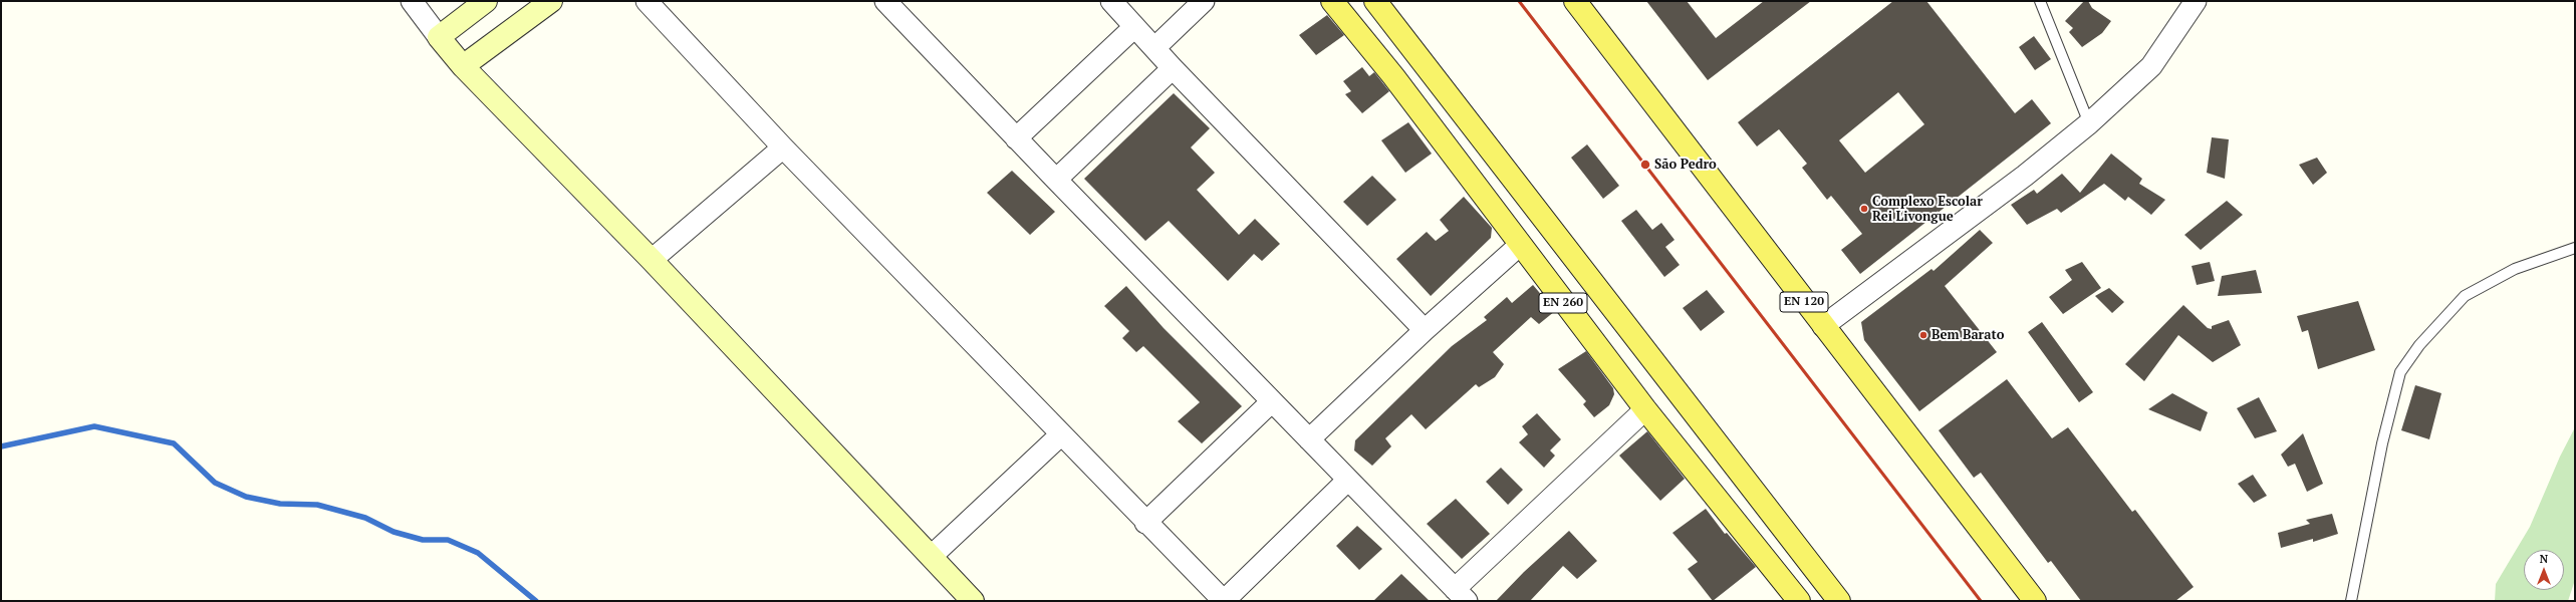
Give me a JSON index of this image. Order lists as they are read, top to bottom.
{
  "streets": {
    "main road": ["EN 120", "EN 260"]
  },
  "places": ["São Pedro", "Complexo Escolar Rei Livongue", "Bem Barato"],
  "north": "top"
}
